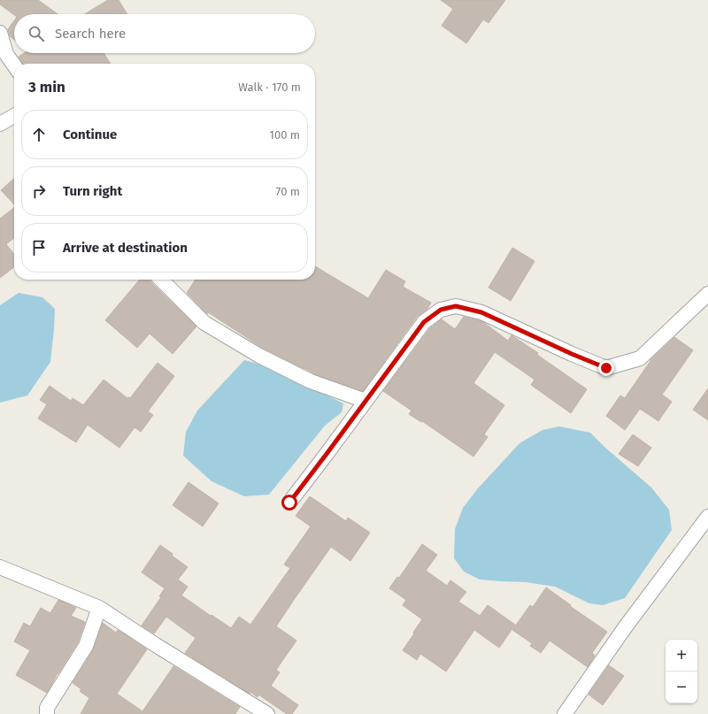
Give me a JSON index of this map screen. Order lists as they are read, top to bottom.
{
  "page": {
    "search": "Search here",
    "heading": ["3 min", "Walk · 170 m"],
    "list": [
      ["Continue", "100 m"],
      ["Turn right", "70 m"],
      "Arrive at destination"
    ],
    "map_buttons": ["+", "−"]
  }
}
